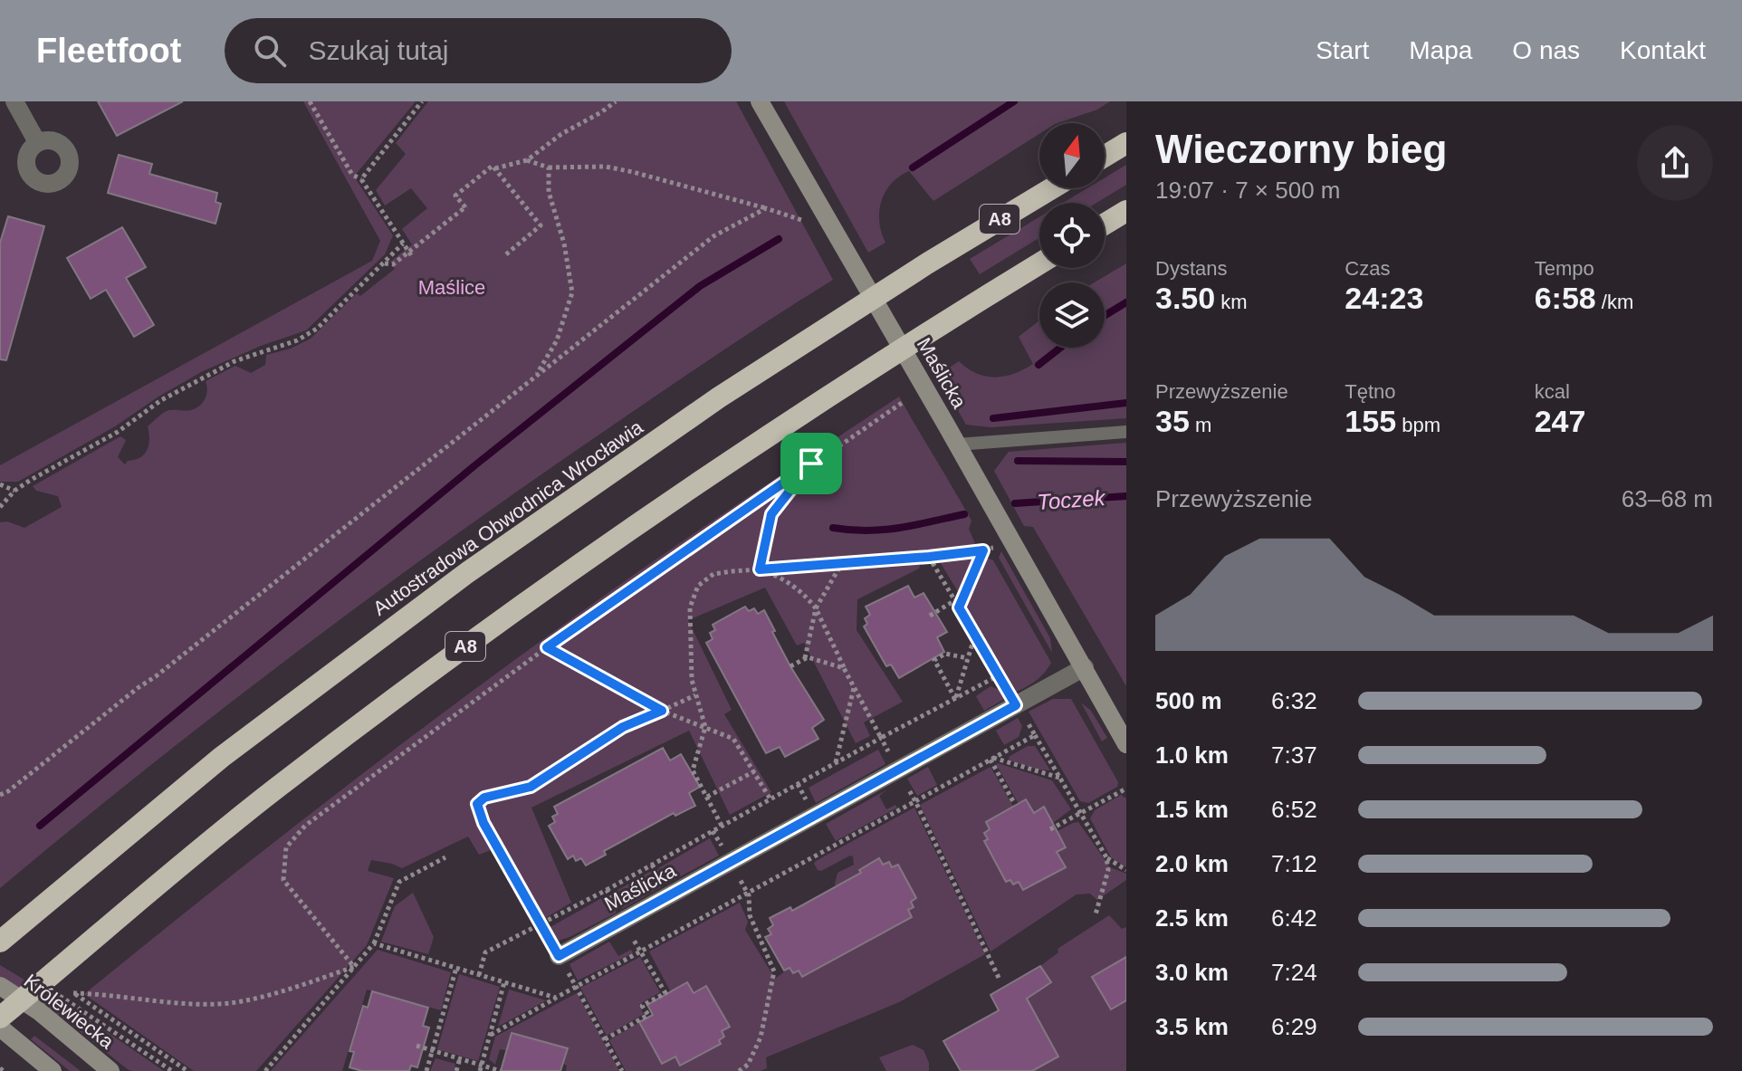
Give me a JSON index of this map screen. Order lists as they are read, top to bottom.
{
  "streets": {
    "highway": ["A8", "Autostradowa Obwodnica Wrocławia"],
    "street": ["Maślicka", "Królewiecka"]
  },
  "water": ["Toczek"],
  "parks": ["Maślice"],
  "north": "top",
  "page": {
    "header": "Fleetfoot",
    "search": "Szukaj tutaj",
    "nav": [
      "Start",
      "Mapa",
      "O nas",
      "Kontakt"
    ],
    "heading": ["Wieczorny bieg", "19:07 · 7 × 500 m"],
    "stats": [
      ["Dystans", "3.50 km"],
      ["Czas", "24:23"],
      ["Tempo", "6:58 /km"],
      ["Przewyższenie", "35 m"],
      ["Tętno", "155 bpm"],
      ["kcal", "247"]
    ],
    "chart": ["Przewyższenie", "63–68 m"],
    "list": [
      {
        "name": "500 m",
        "note": "6:32"
      },
      {
        "name": "1.0 km",
        "note": "7:37"
      },
      {
        "name": "1.5 km",
        "note": "6:52"
      },
      {
        "name": "2.0 km",
        "note": "7:12"
      },
      {
        "name": "2.5 km",
        "note": "6:42"
      },
      {
        "name": "3.0 km",
        "note": "7:24"
      },
      {
        "name": "3.5 km",
        "note": "6:29"
      }
    ]
  }
}
